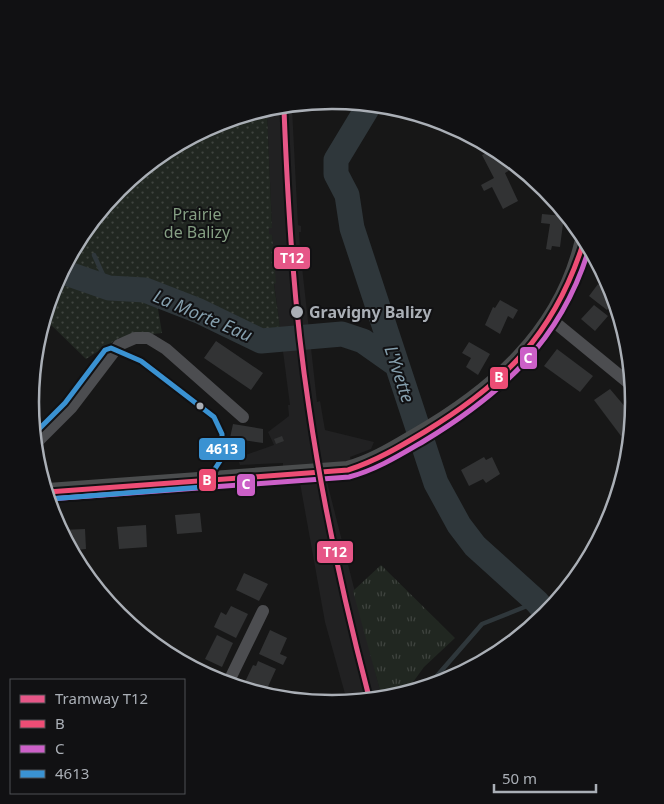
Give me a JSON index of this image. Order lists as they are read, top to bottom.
{
  "water": ["La Morte Eau", "L'Yvette"],
  "parks": ["Prairie de Balizy"],
  "places": ["Gravigny Balizy"],
  "lines": [
    "tram line T12",
    "transit line B",
    "transit line C",
    "transit line 4613"
  ],
  "legend": [
    "Tramway T12",
    "B",
    "C",
    "4613"
  ],
  "scale_bar": "50 m"
}
